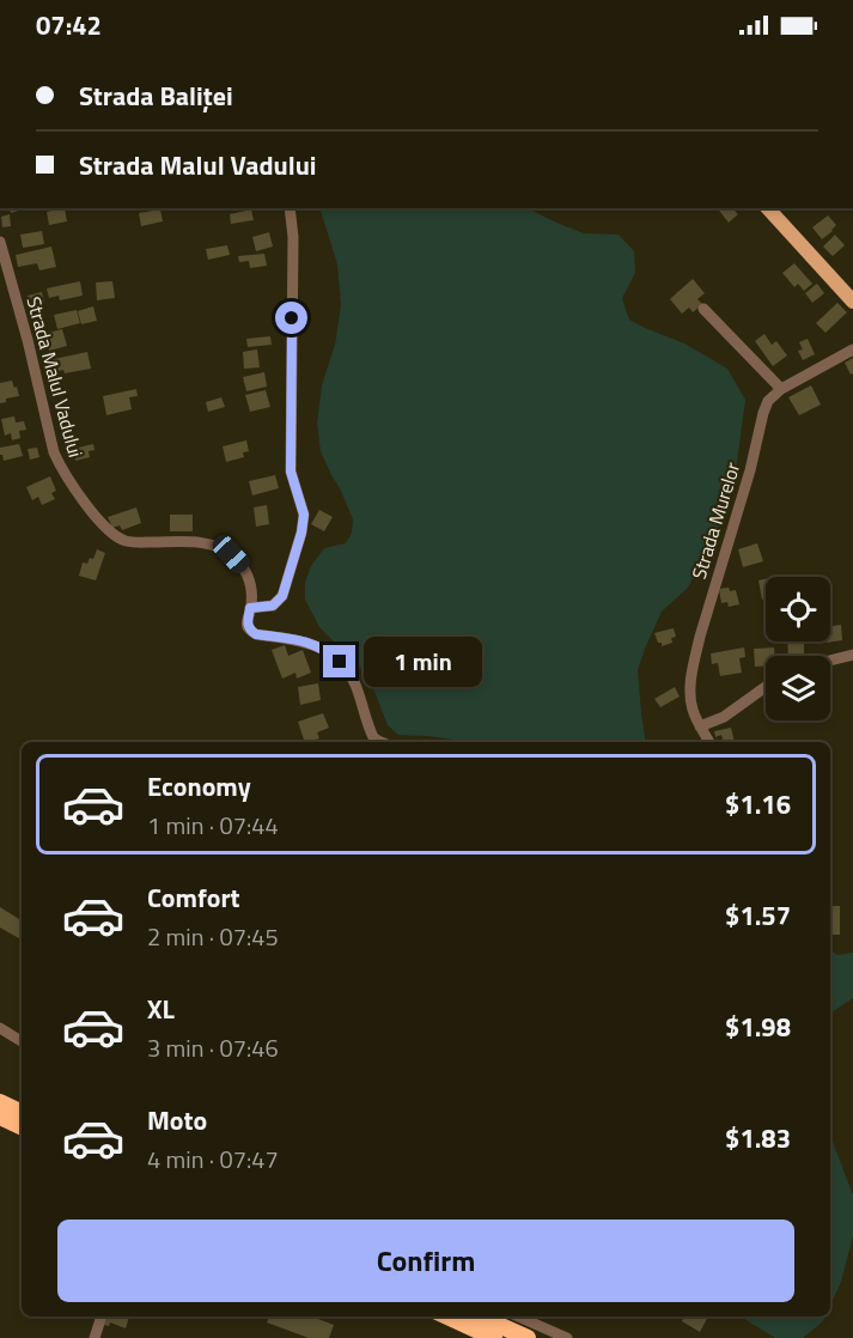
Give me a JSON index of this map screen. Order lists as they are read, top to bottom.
{
  "streets": {
    "street": ["Strada Malul Vadului", "Strada Murelor"]
  },
  "page": {
    "status": "07:42",
    "banner": ["Strada Baliței", "Strada Malul Vadului"],
    "bubble": "1 min",
    "list": [
      {
        "name": "Economy",
        "note": "1 min · 07:44",
        "value": "$1.16"
      },
      {
        "name": "Comfort",
        "note": "2 min · 07:45",
        "value": "$1.57"
      },
      {
        "name": "XL",
        "note": "3 min · 07:46",
        "value": "$1.98"
      },
      {
        "name": "Moto",
        "note": "4 min · 07:47",
        "value": "$1.83"
      }
    ],
    "buttons": "Confirm"
  }
}
